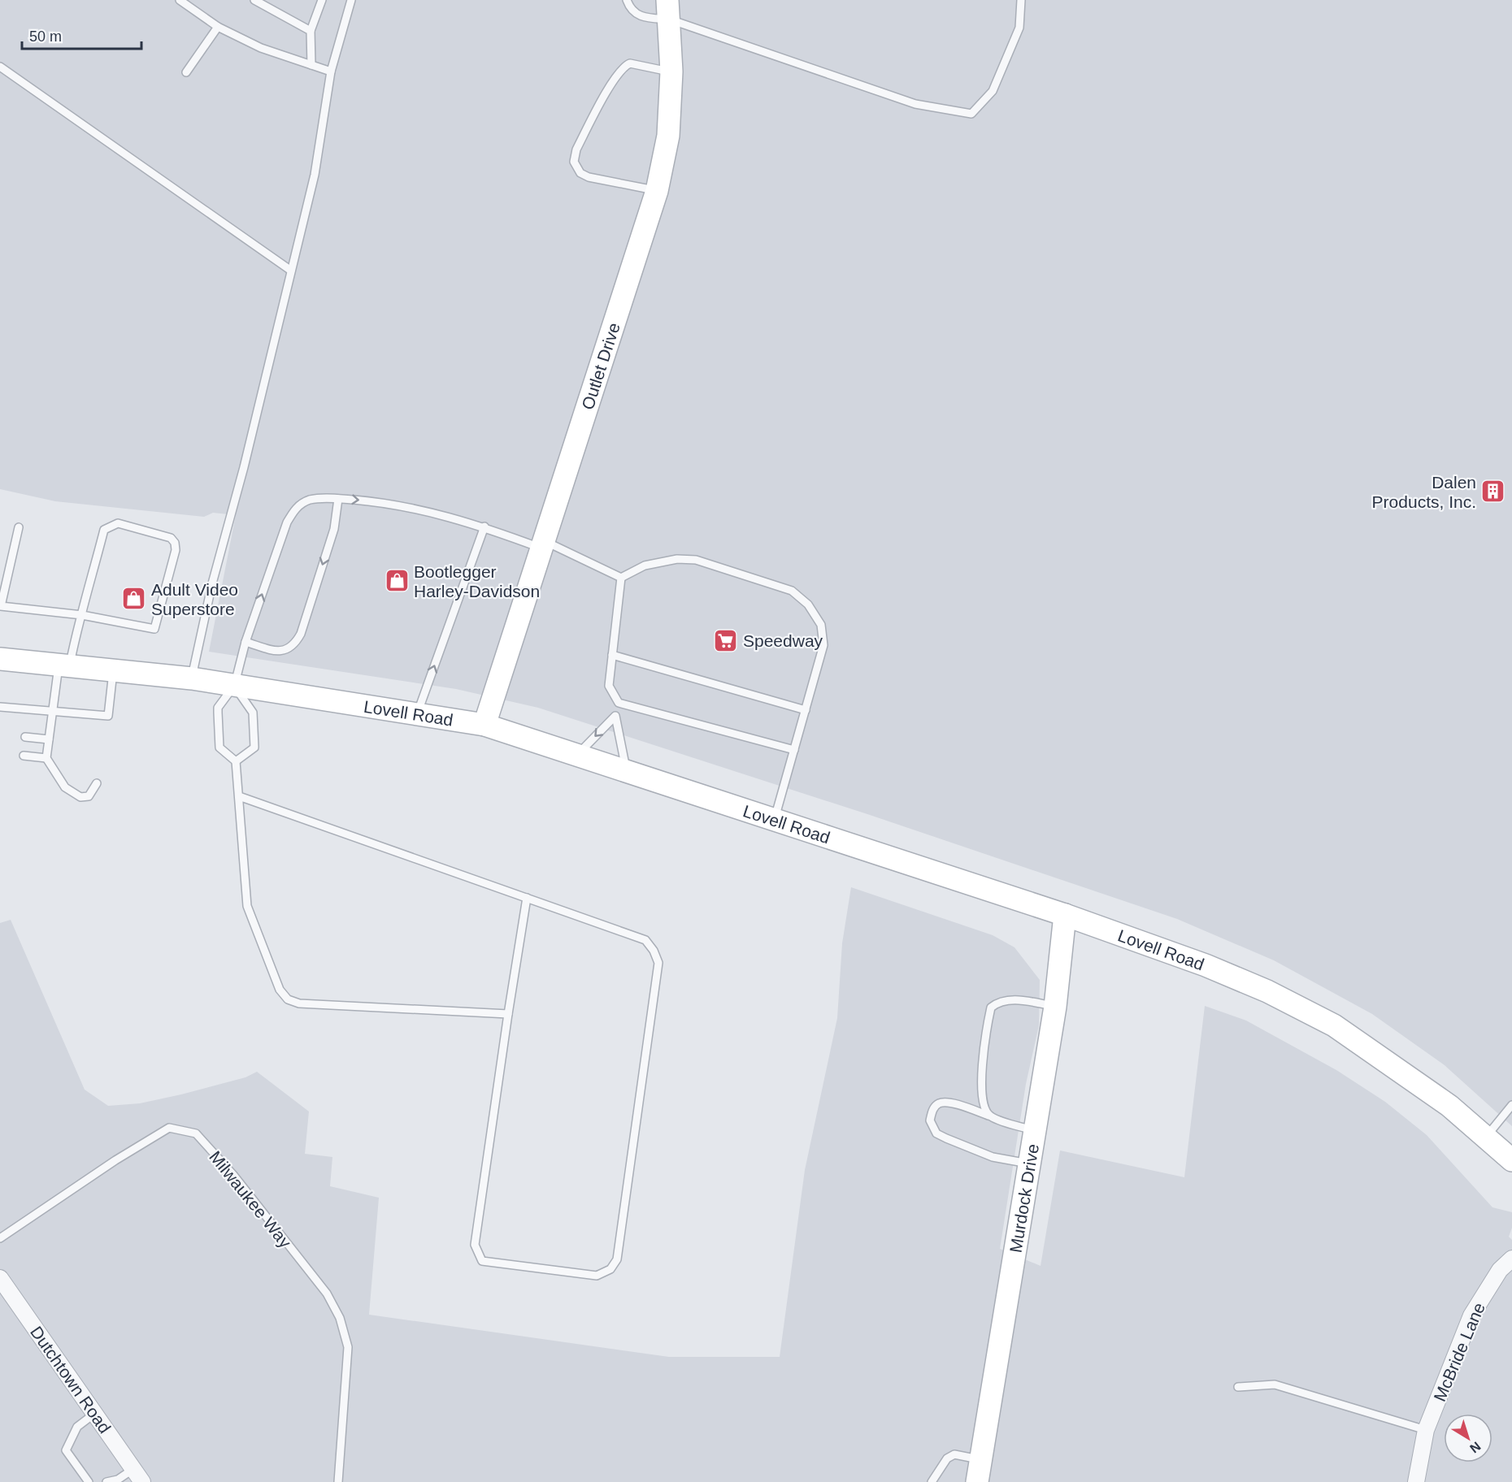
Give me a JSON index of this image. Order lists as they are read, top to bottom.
{
  "streets": {
    "main road": ["Outlet Drive", "Lovell Road", "Murdock Drive"],
    "street": ["McBride Lane", "Dutchtown Road"],
    "lane": ["Milwaukee Way"]
  },
  "crossings": [
    ["Outlet Drive", "Lovell Road"],
    ["Lovell Road", "Murdock Drive"]
  ],
  "places": {
    "building": ["Dalen Products, Inc."],
    "shop": ["Bootlegger Harley-Davidson", "Adult Video Superstore"],
    "supermarket": ["Speedway"]
  },
  "scale_bar": "50 m",
  "north": "bottom right"
}
